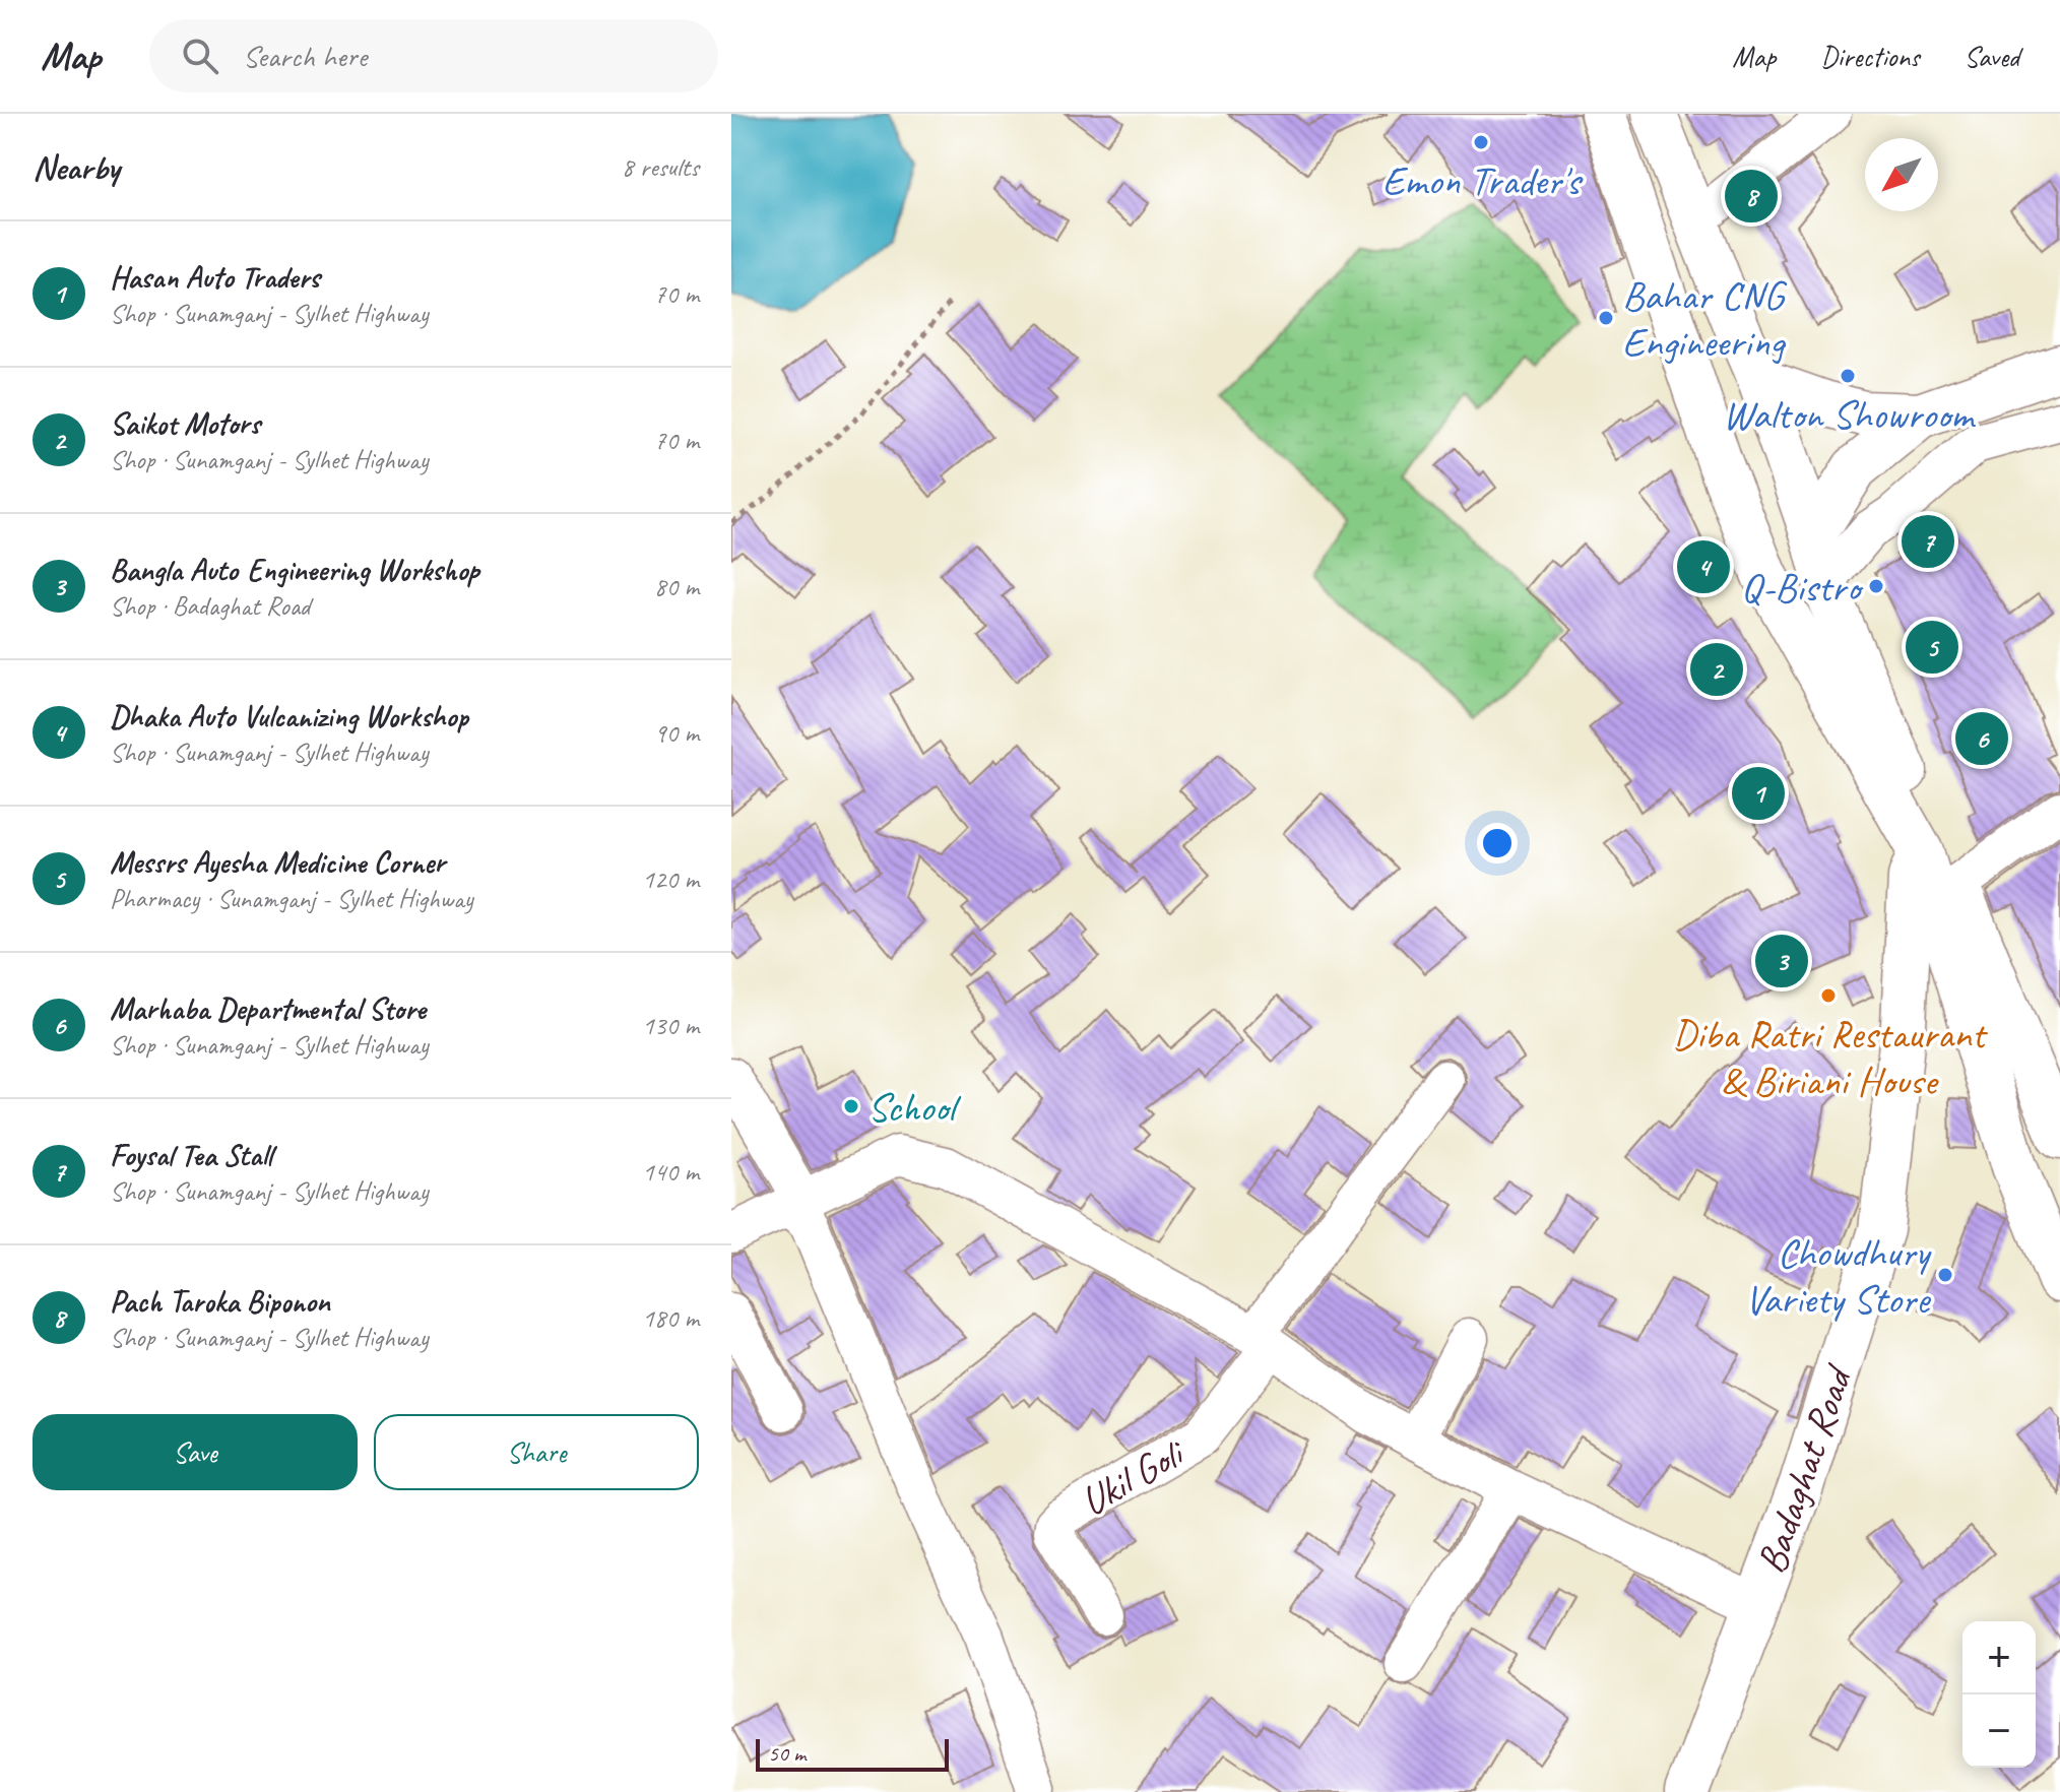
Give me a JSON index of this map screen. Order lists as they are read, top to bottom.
{
  "streets": {
    "main road": ["Badaghat Road"],
    "street": ["Ukil Goli"]
  },
  "places": [
    "Emon Trader's",
    "Bahar CNG Engineering",
    "Walton Showroom",
    "Q-Bistro",
    "Diba Ratri Restaurant & Biriani House",
    "School",
    "Chowdhury Variety Store"
  ],
  "scale_bar": "50 m",
  "north": "bottom left",
  "page": {
    "header": "Map",
    "search": "Search here",
    "nav": ["Map", "Directions", "Saved"],
    "heading": ["Nearby", "8 results"],
    "pins": [
      "8",
      "7",
      "4",
      "5",
      "2",
      "6",
      "1",
      "3"
    ],
    "list": [
      {
        "mark": "1",
        "name": "Hasan Auto Traders",
        "note": "Shop · Sunamganj - Sylhet Highway",
        "value": "70 m"
      },
      {
        "mark": "2",
        "name": "Saikot Motors",
        "note": "Shop · Sunamganj - Sylhet Highway",
        "value": "70 m"
      },
      {
        "mark": "3",
        "name": "Bangla Auto Engineering Workshop",
        "note": "Shop · Badaghat Road",
        "value": "80 m"
      },
      {
        "mark": "4",
        "name": "Dhaka Auto Vulcanizing Workshop",
        "note": "Shop · Sunamganj - Sylhet Highway",
        "value": "90 m"
      },
      {
        "mark": "5",
        "name": "Messrs Ayesha Medicine Corner",
        "note": "Pharmacy · Sunamganj - Sylhet Highway",
        "value": "120 m"
      },
      {
        "mark": "6",
        "name": "Marhaba Departmental Store",
        "note": "Shop · Sunamganj - Sylhet Highway",
        "value": "130 m"
      },
      {
        "mark": "7",
        "name": "Foysal Tea Stall",
        "note": "Shop · Sunamganj - Sylhet Highway",
        "value": "140 m"
      },
      {
        "mark": "8",
        "name": "Pach Taroka Biponon",
        "note": "Shop · Sunamganj - Sylhet Highway",
        "value": "180 m"
      }
    ],
    "buttons": ["Save", "Share"],
    "map_buttons": ["+", "−"],
    "scale": "50 m"
  }
}
